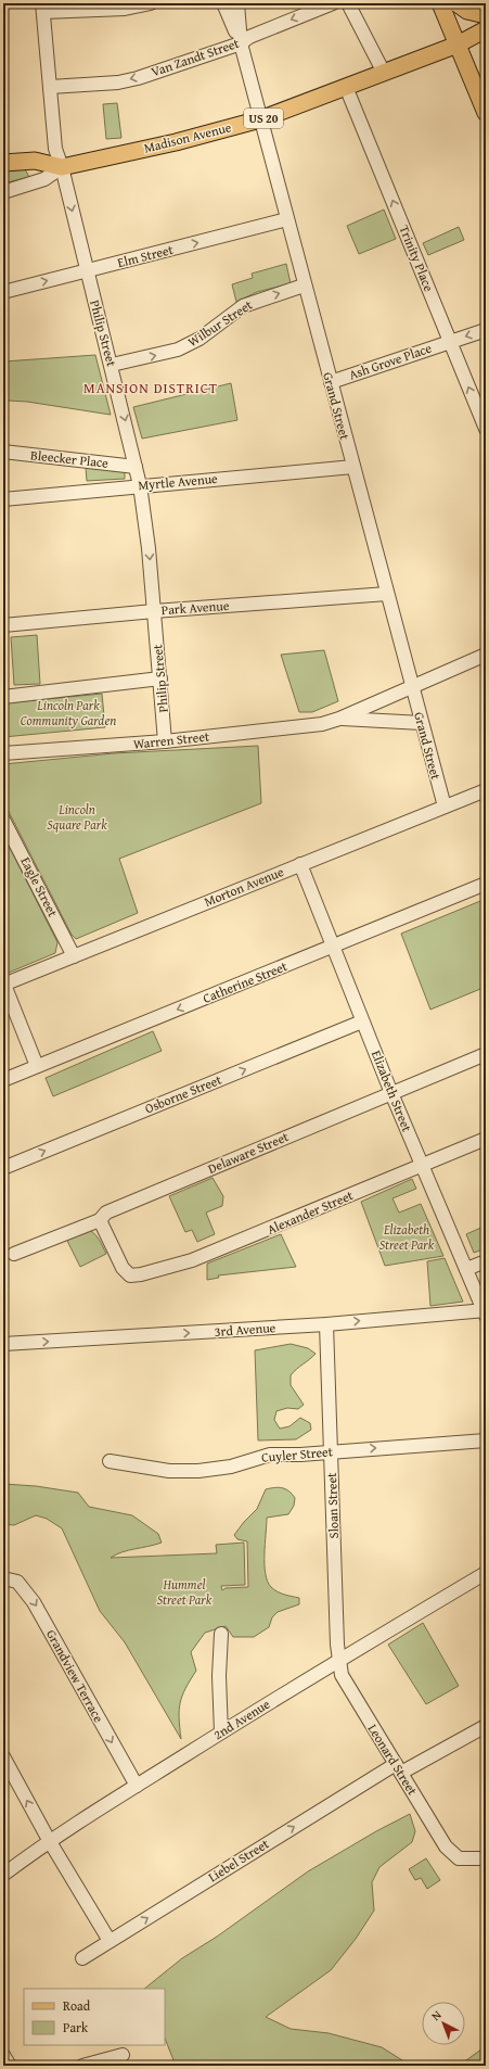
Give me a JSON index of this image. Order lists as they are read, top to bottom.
{
  "streets": {
    "main road": ["US 20", "Madison Avenue"],
    "street": [
      "Van Zandt Street",
      "Elm Street",
      "Trinity Place",
      "Wilbur Street",
      "Philip Street",
      "Ash Grove Place",
      "Grand Street",
      "Bleecker Place",
      "Myrtle Avenue",
      "Park Avenue",
      "Warren Street",
      "Eagle Street",
      "Morton Avenue",
      "Catherine Street",
      "Elizabeth Street",
      "Osborne Street",
      "Delaware Street",
      "Alexander Street",
      "3rd Avenue",
      "Cuyler Street",
      "Sloan Street",
      "Grandview Terrace",
      "2nd Avenue",
      "Leonard Street",
      "Liebel Street"
    ]
  },
  "crossings": [
    ["Van Zandt Street", "Philip Street"],
    ["Van Zandt Street", "Grand Street"],
    ["Madison Avenue", "Trinity Place"],
    ["Madison Avenue", "Philip Street"],
    ["Madison Avenue", "Grand Street"],
    ["Elm Street", "Philip Street"],
    ["Elm Street", "Grand Street"],
    ["Trinity Place", "Ash Grove Place"],
    ["Wilbur Street", "Philip Street"],
    ["Wilbur Street", "Grand Street"],
    ["Philip Street", "Bleecker Place"],
    ["Philip Street", "Myrtle Avenue"],
    ["Philip Street", "Park Avenue"],
    ["Philip Street", "Warren Street"],
    ["Ash Grove Place", "Grand Street"],
    ["Grand Street", "Myrtle Avenue"],
    ["Grand Street", "Park Avenue"],
    ["Grand Street", "Warren Street"],
    ["Grand Street", "Morton Avenue"],
    ["Eagle Street", "Morton Avenue"],
    ["Morton Avenue", "Elizabeth Street"],
    ["Catherine Street", "Elizabeth Street"],
    ["Elizabeth Street", "Osborne Street"],
    ["Elizabeth Street", "Delaware Street"],
    ["Elizabeth Street", "Alexander Street"],
    ["Elizabeth Street", "3rd Avenue"],
    ["Delaware Street", "Alexander Street"],
    ["3rd Avenue", "Sloan Street"],
    ["Cuyler Street", "Sloan Street"],
    ["Sloan Street", "2nd Avenue"],
    ["Sloan Street", "Leonard Street"],
    ["Grandview Terrace", "2nd Avenue"],
    ["2nd Avenue", "Leonard Street"],
    ["Leonard Street", "Liebel Street"]
  ],
  "one_way": [
    "Elm Street",
    "Trinity Place",
    "Wilbur Street",
    "Philip Street",
    "Catherine Street",
    "Osborne Street",
    "3rd Avenue",
    "Cuyler Street",
    "Liebel Street"
  ],
  "districts": ["MANSION DISTRICT"],
  "parks": [
    "Lincoln Park Community Garden",
    "Lincoln Square Park",
    "Elizabeth Street Park",
    "Hummel Street Park"
  ],
  "legend": ["Road", "Park"],
  "north": "top left"
}
